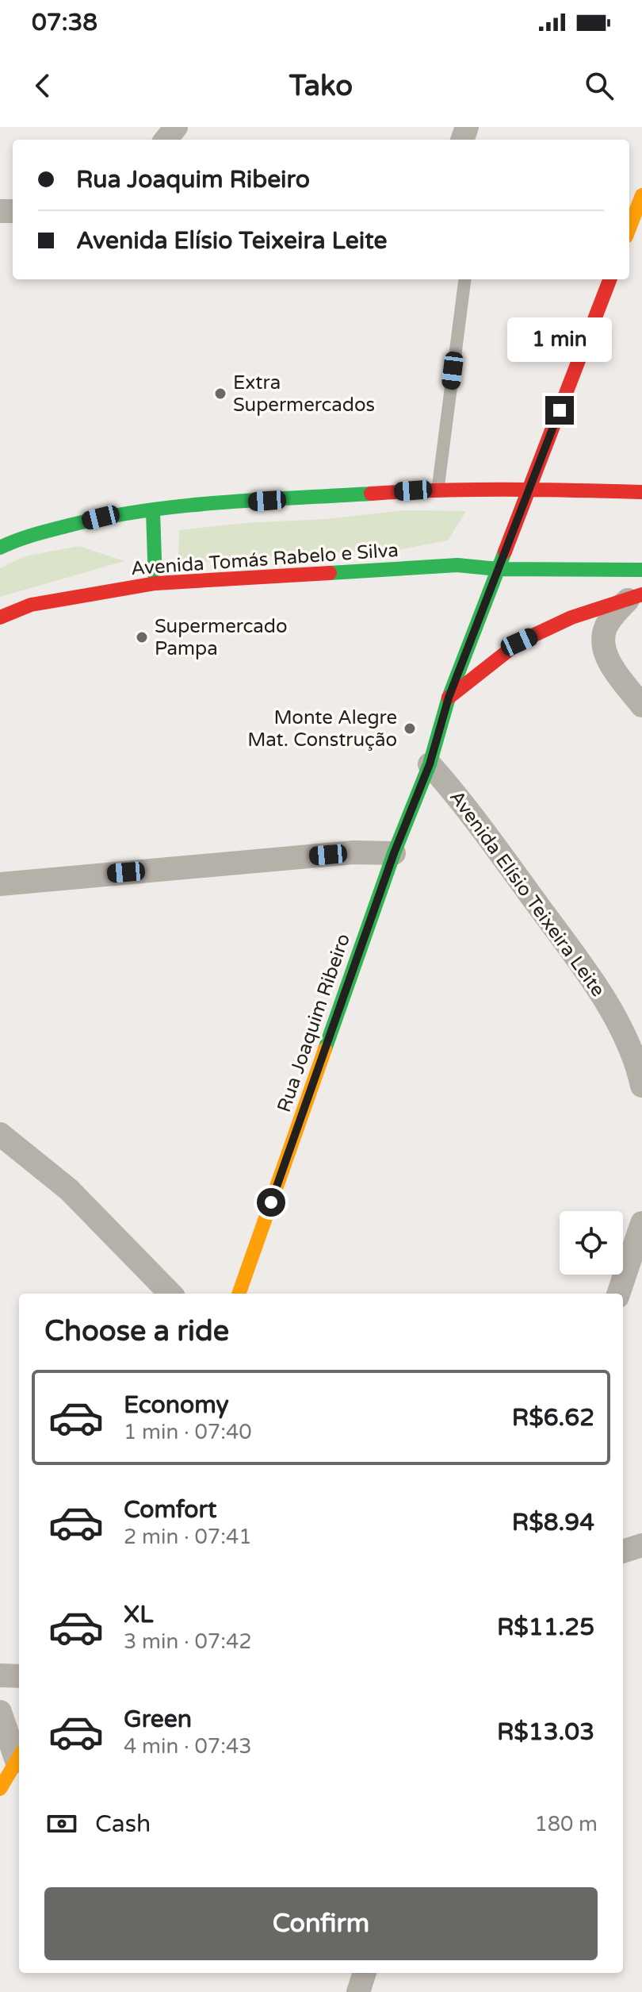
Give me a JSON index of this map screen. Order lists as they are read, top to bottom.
{
  "streets": {
    "main road": ["Avenida Tomás Rabelo e Silva", "Rua Joaquim Ribeiro"],
    "street": ["Avenida Elísio Teixeira Leite"]
  },
  "crossings": [
    ["Avenida Elísio Teixeira Leite", "Rua Joaquim Ribeiro"]
  ],
  "places": ["Extra Supermercados", "Supermercado Pampa", "Monte Alegre Mat. Construção"],
  "page": {
    "status": "07:38",
    "header": "Tako",
    "banner": ["Rua Joaquim Ribeiro", "Avenida Elísio Teixeira Leite"],
    "bubble": "1 min",
    "heading": "Choose a ride",
    "list": [
      {
        "name": "Economy",
        "note": "1 min · 07:40",
        "value": "R$6.62"
      },
      {
        "name": "Comfort",
        "note": "2 min · 07:41",
        "value": "R$8.94"
      },
      {
        "name": "XL",
        "note": "3 min · 07:42",
        "value": "R$11.25"
      },
      {
        "name": "Green",
        "note": "4 min · 07:43",
        "value": "R$13.03"
      }
    ],
    "pay": ["Cash", "180 m"],
    "buttons": "Confirm"
  }
}
